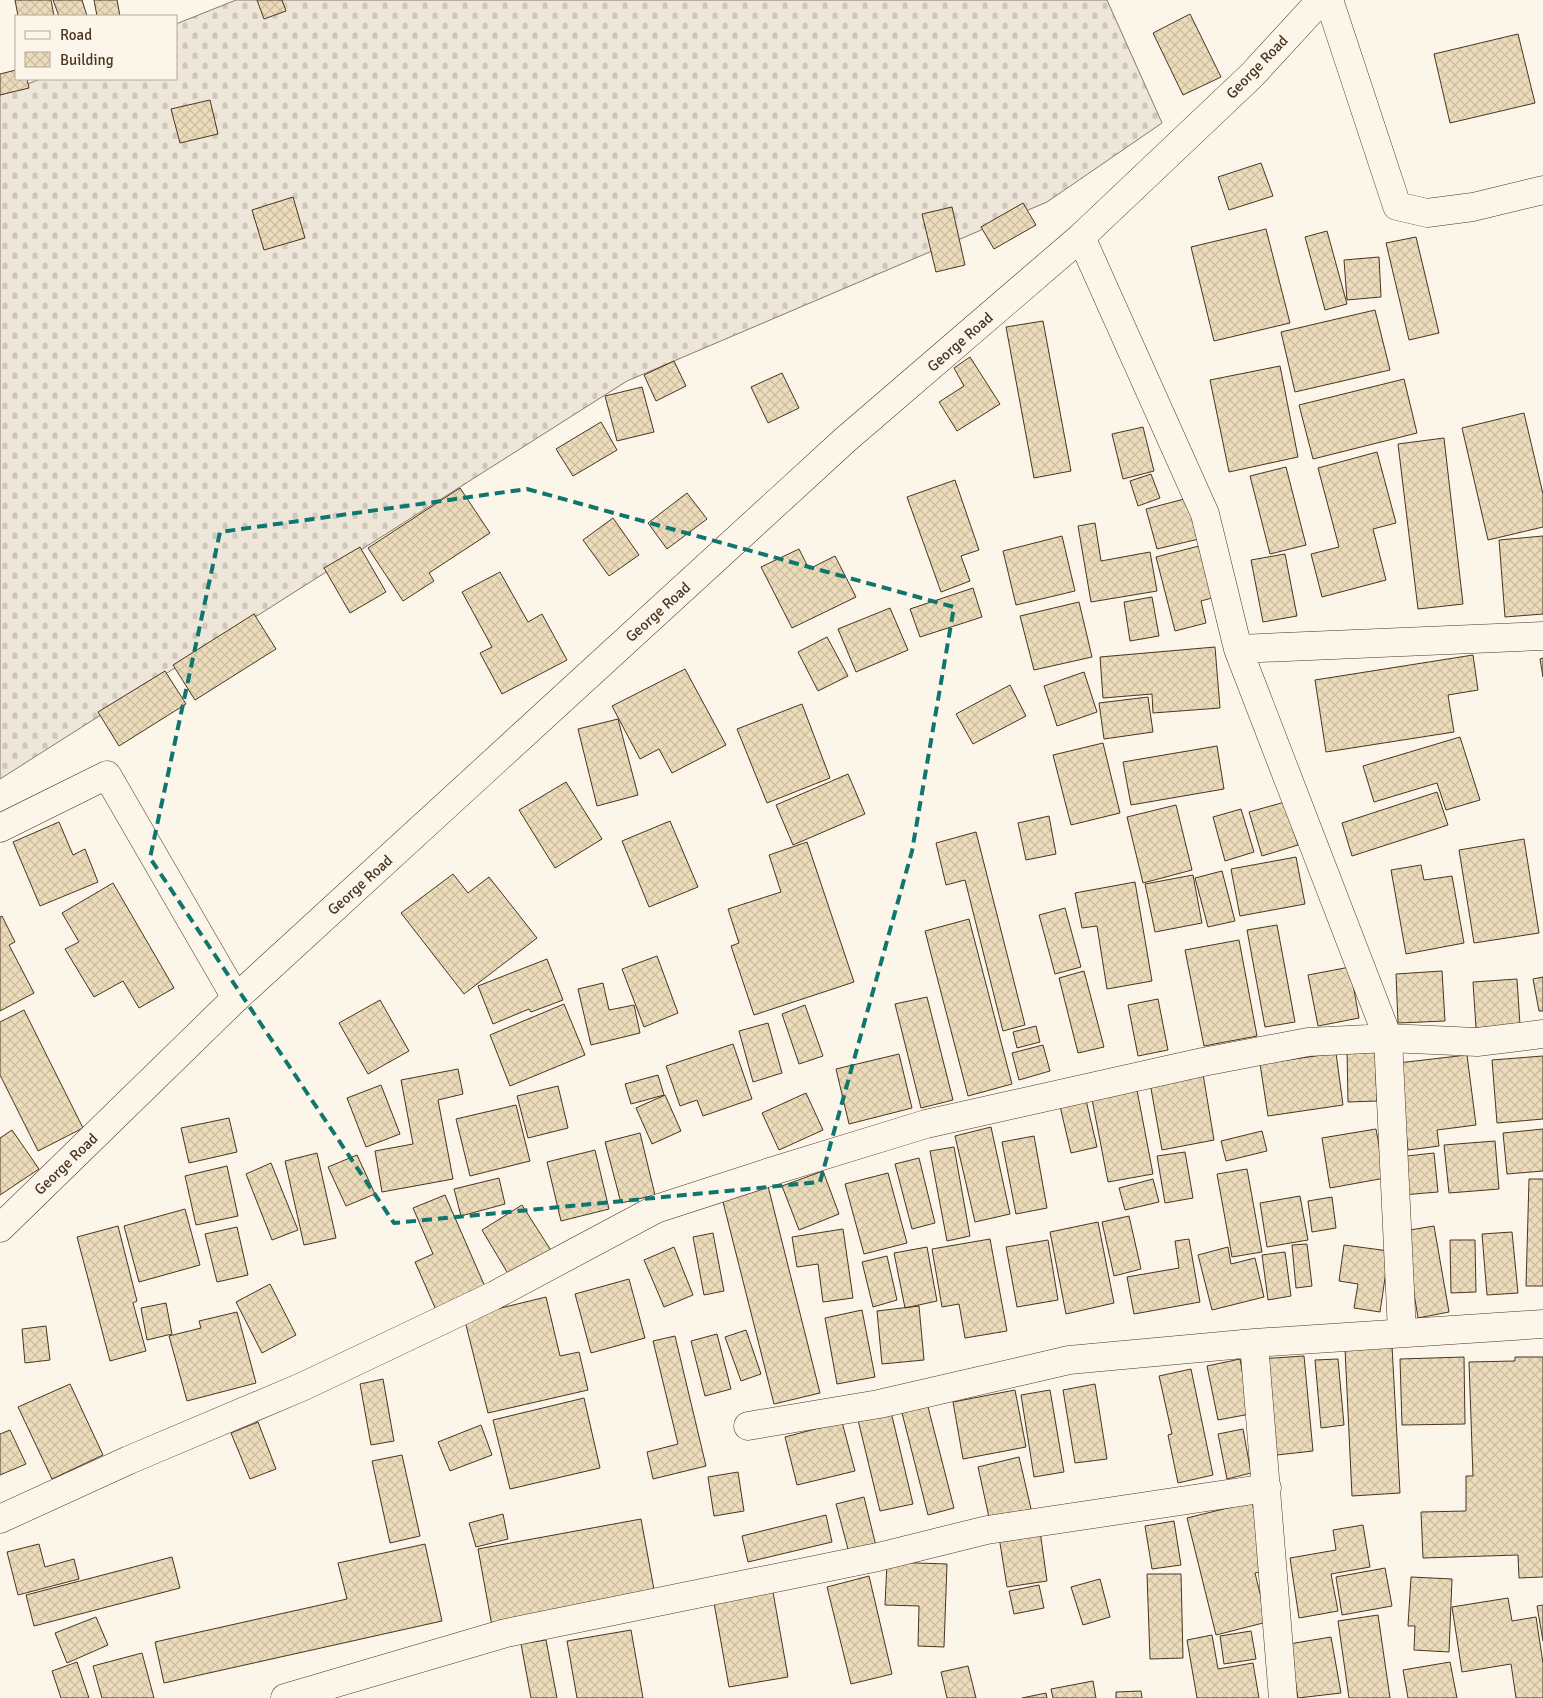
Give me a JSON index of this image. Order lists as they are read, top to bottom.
{
  "streets": {
    "street": ["George Road"]
  },
  "legend": ["Road", "Building"]
}
